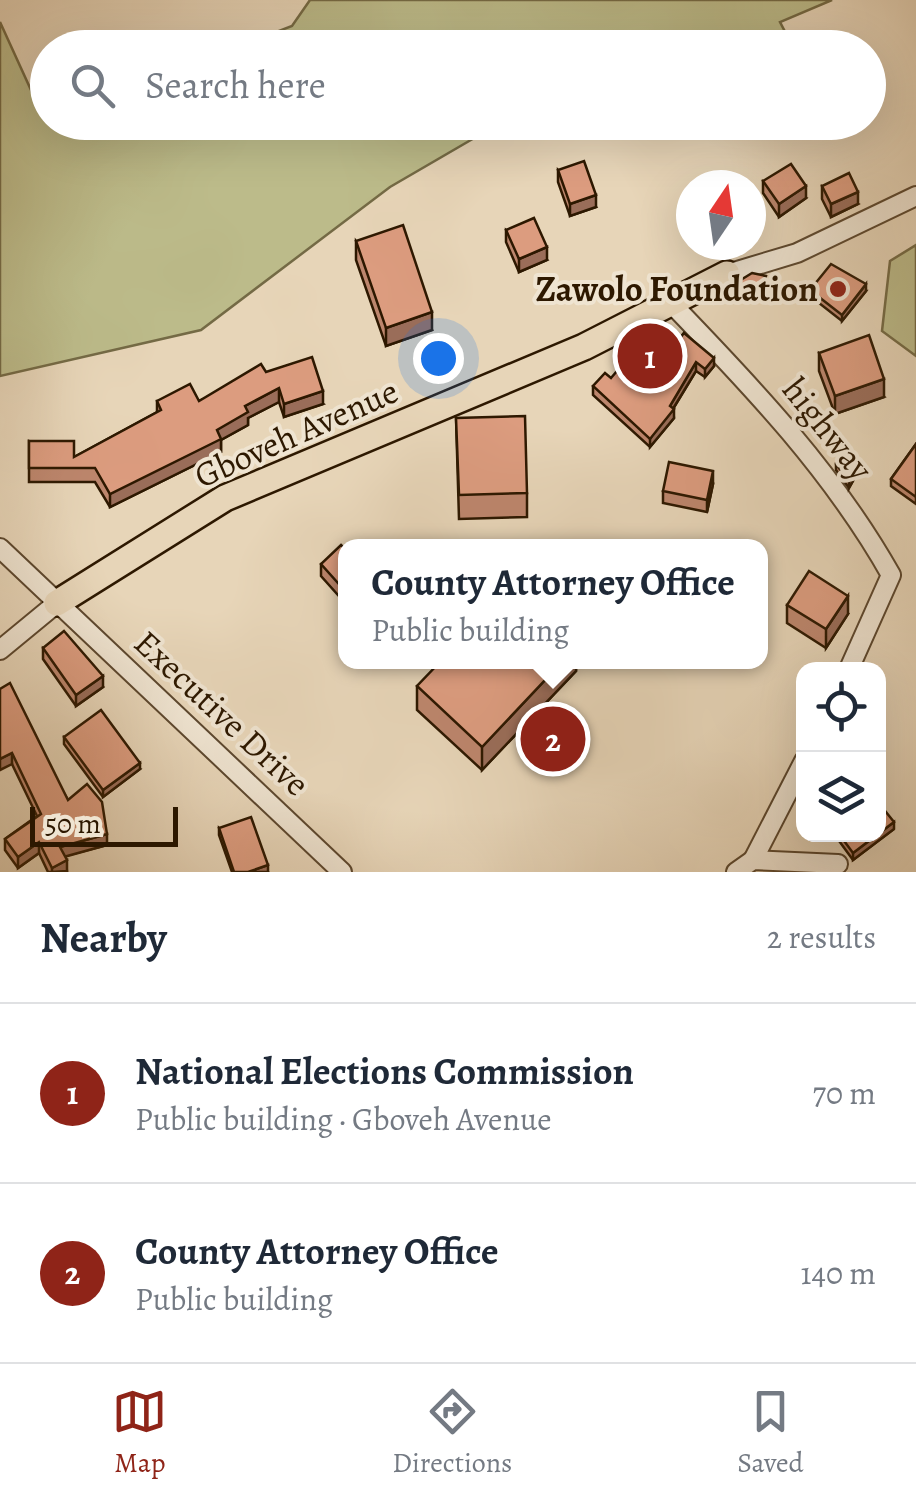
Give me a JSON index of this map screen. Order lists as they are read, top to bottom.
{
  "streets": {
    "main road": ["Gboveh Avenue"],
    "street": ["highway", "Executive Drive"]
  },
  "crossings": [
    ["highway", "Gboveh Avenue"],
    ["Gboveh Avenue", "Executive Drive"]
  ],
  "places": ["Zawolo Foundation"],
  "scale_bar": "50 m",
  "north": "top",
  "page": {
    "search": "Search here",
    "pins": ["1", "2"],
    "popup": ["County Attorney Office", "Public building"],
    "scale": "50 m",
    "heading": ["Nearby", "2 results"],
    "list": [
      {
        "mark": "1",
        "name": "National Elections Commission",
        "note": "Public building · Gboveh Avenue",
        "value": "70 m"
      },
      {
        "mark": "2",
        "name": "County Attorney Office",
        "note": "Public building",
        "value": "140 m"
      }
    ],
    "nav": ["Map", "Directions", "Saved"]
  }
}
